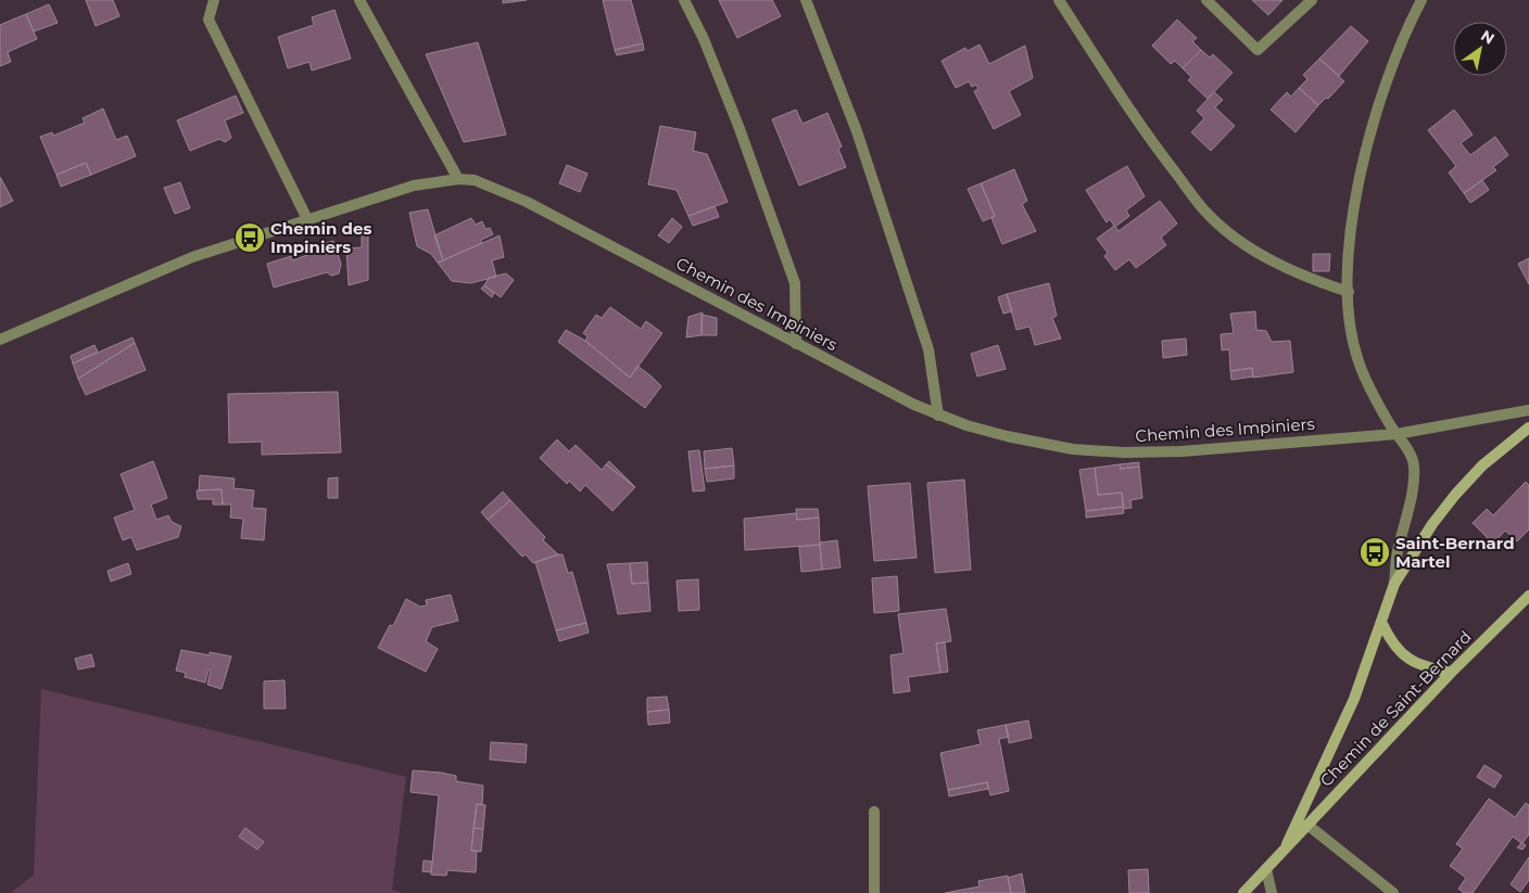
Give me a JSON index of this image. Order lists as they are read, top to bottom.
{
  "streets": {
    "main road": ["Chemin de Saint-Bernard"],
    "street": ["Chemin des Impiniers"]
  },
  "places": {
    "bus stop": ["Chemin des Impiniers", "Saint-Bernard Martel"]
  },
  "north": "top right"
}
